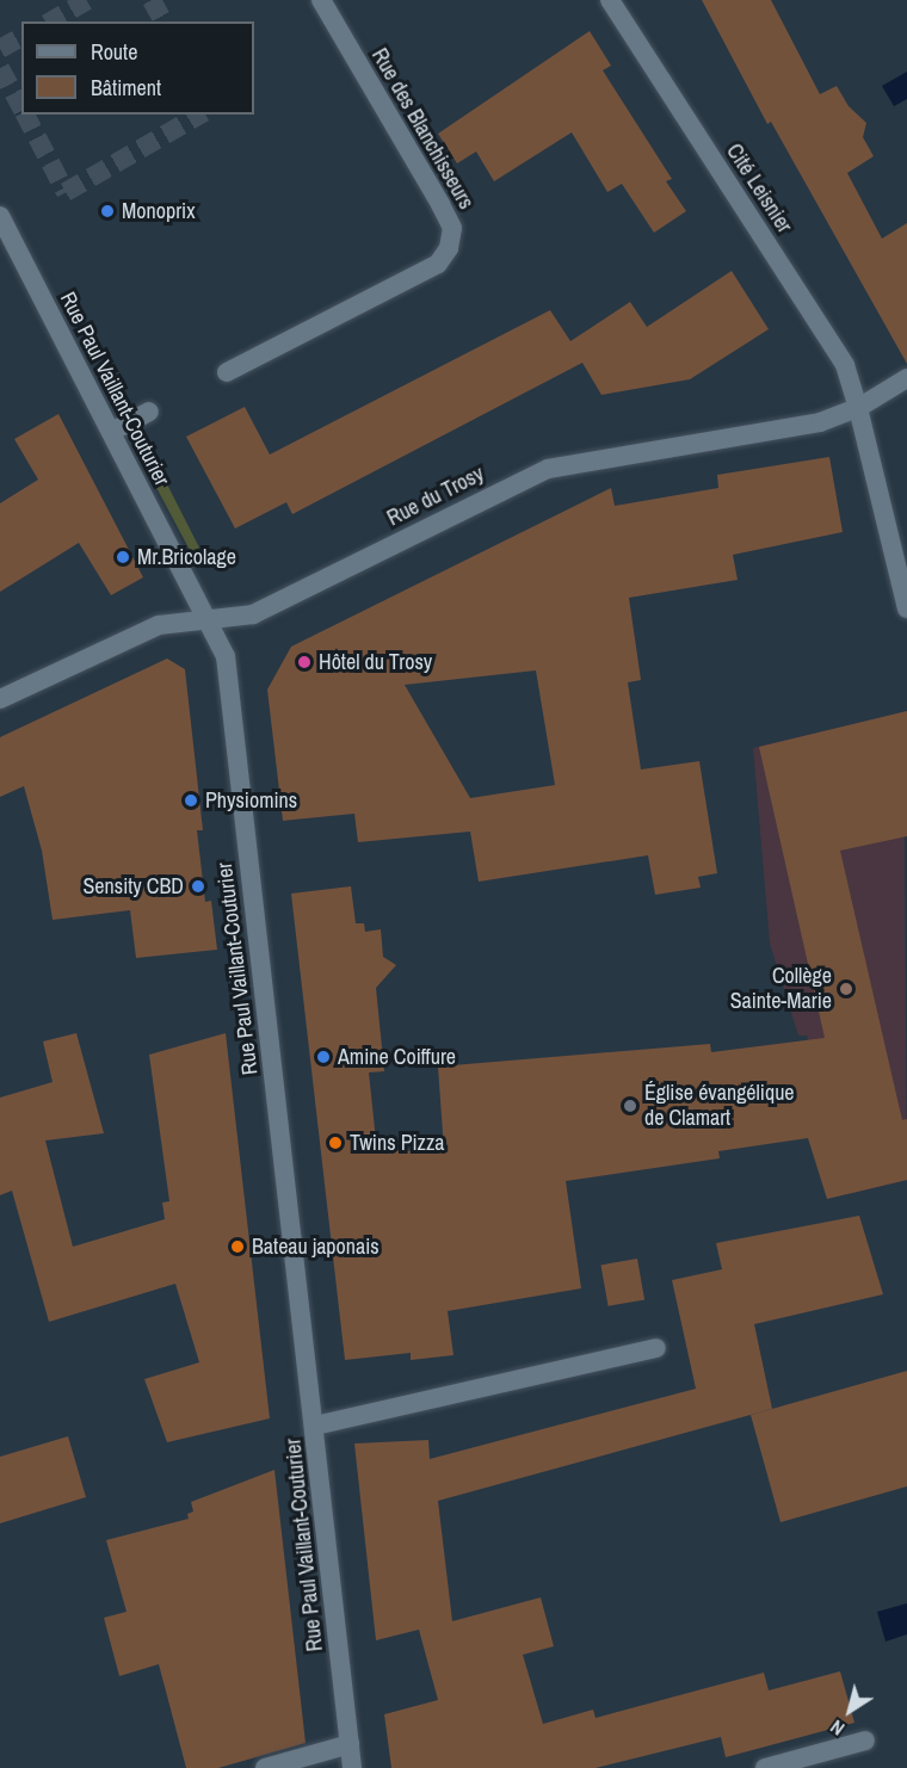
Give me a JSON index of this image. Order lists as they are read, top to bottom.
{
  "streets": {
    "street": [
      "Rue des Blanchisseurs",
      "Cité Leisnier",
      "Rue Paul Vaillant-Couturier",
      "Rue du Trosy"
    ]
  },
  "crossings": [
    ["Cité Leisnier", "Rue du Trosy"],
    ["Rue Paul Vaillant-Couturier", "Rue du Trosy"]
  ],
  "places": [
    "Monoprix",
    "Mr.Bricolage",
    "Hôtel du Trosy",
    "Physiomins",
    "Sensity CBD",
    "Collège Sainte-Marie",
    "Amine Coiffure",
    "Église évangélique de Clamart",
    "Twins Pizza",
    "Bateau japonais"
  ],
  "legend": ["Route", "Bâtiment"],
  "north": "bottom left"
}
